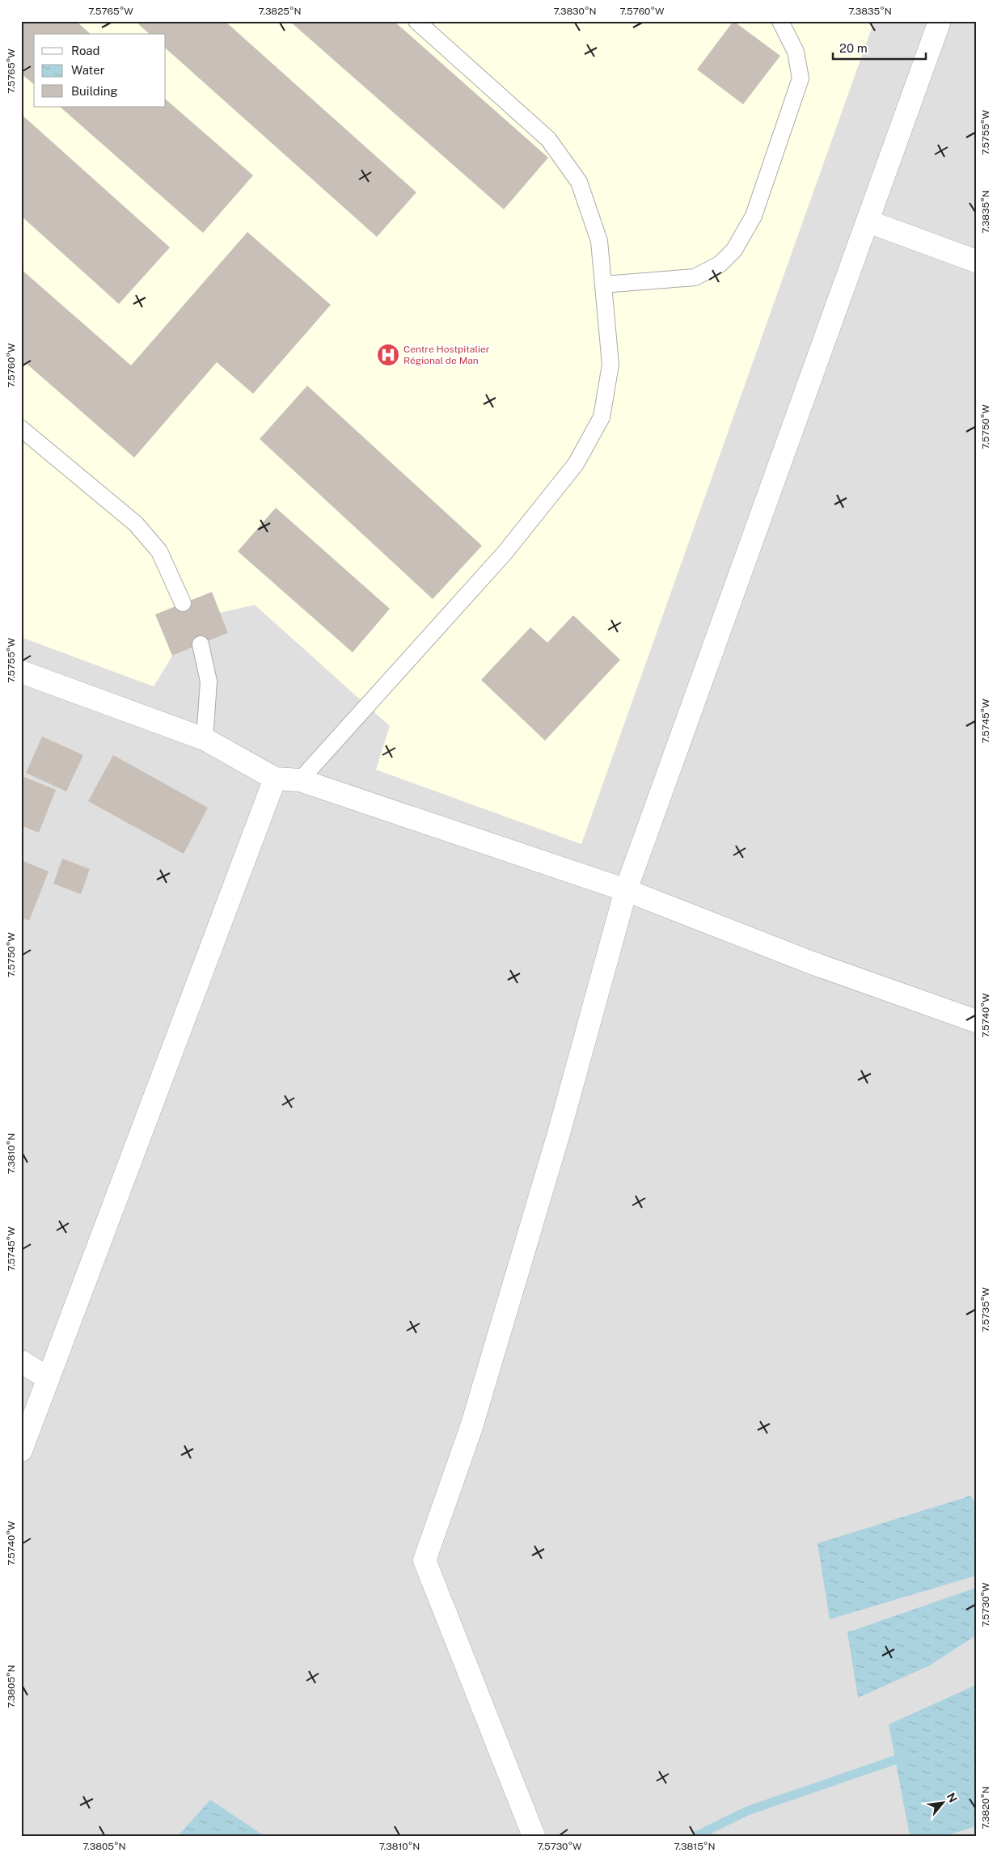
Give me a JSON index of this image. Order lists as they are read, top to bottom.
{
  "places": {
    "hospital": ["Centre Hostpitalier Régional de Man"]
  },
  "legend": ["Road", "Water", "Building"],
  "scale_bar": "20 m",
  "north": "top right",
  "coordinates": [
    "7.5765°W",
    "7.3825°N",
    "7.3830°N",
    "7.5760°W",
    "7.3835°N",
    "7.5755°W",
    "7.5750°W",
    "7.5745°W",
    "7.5740°W",
    "7.3810°N",
    "7.5735°W",
    "7.5730°W",
    "7.3805°N",
    "7.3820°N",
    "7.3815°N"
  ]
}
